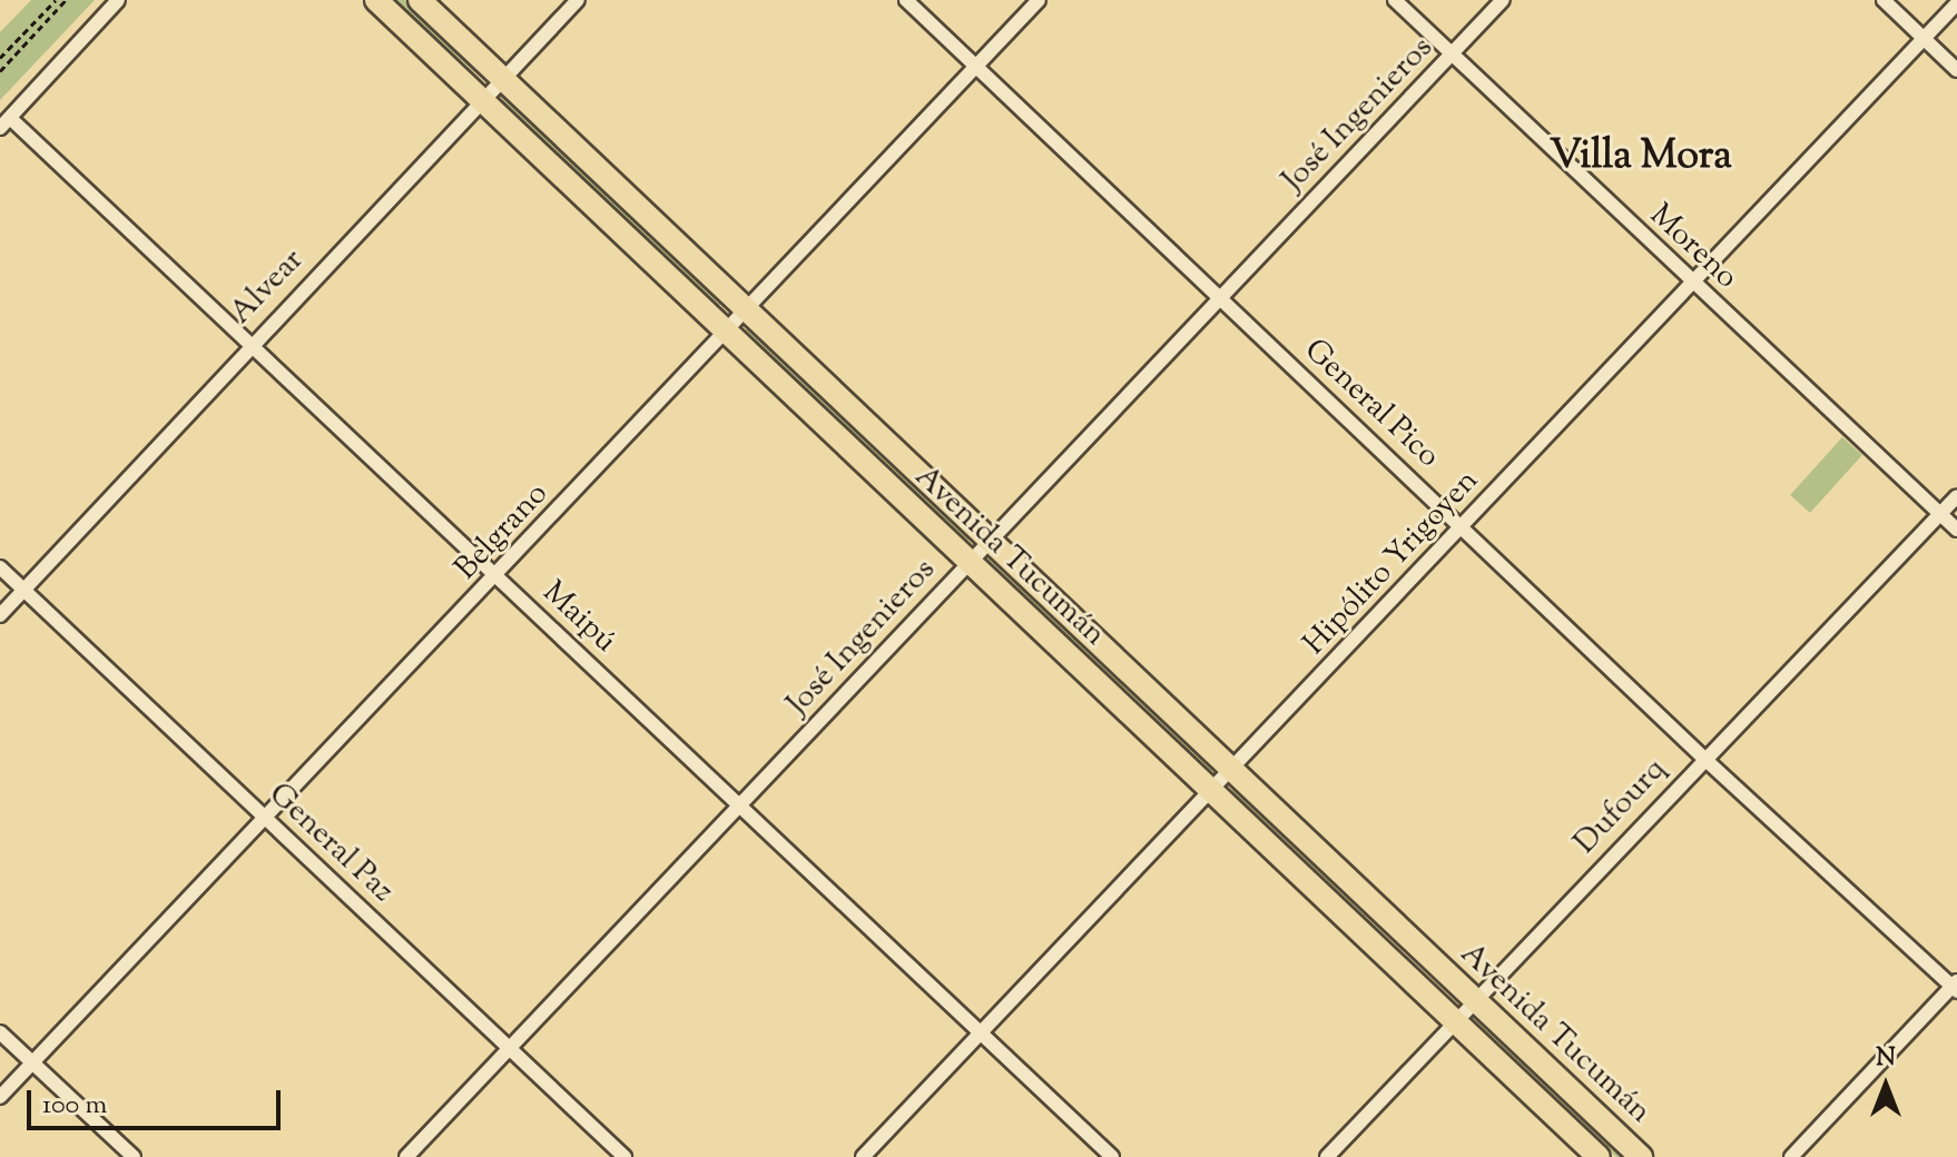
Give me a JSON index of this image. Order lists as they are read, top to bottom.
{
  "streets": {
    "main road": ["Avenida Tucumán"],
    "street": [
      "José Ingenieros",
      "Moreno",
      "Alvear",
      "General Pico",
      "Belgrano",
      "Hipólito Yrigoyen",
      "Maipú",
      "Dufourq",
      "General Paz"
    ]
  },
  "crossings": [
    ["José Ingenieros", "Moreno"],
    ["José Ingenieros", "General Pico"],
    ["José Ingenieros", "Avenida Tucumán"],
    ["José Ingenieros", "Maipú"],
    ["José Ingenieros", "General Paz"],
    ["Moreno", "Hipólito Yrigoyen"],
    ["Moreno", "Dufourq"],
    ["Alvear", "Avenida Tucumán"],
    ["Alvear", "Maipú"],
    ["Alvear", "General Paz"],
    ["General Pico", "Belgrano"],
    ["General Pico", "Hipólito Yrigoyen"],
    ["General Pico", "Dufourq"],
    ["Belgrano", "Avenida Tucumán"],
    ["Belgrano", "Maipú"],
    ["Belgrano", "General Paz"],
    ["Avenida Tucumán", "Hipólito Yrigoyen"],
    ["Avenida Tucumán", "Dufourq"],
    ["Hipólito Yrigoyen", "Maipú"]
  ],
  "districts": ["Villa Mora"],
  "scale_bar": "100 m",
  "north": "top"
}
